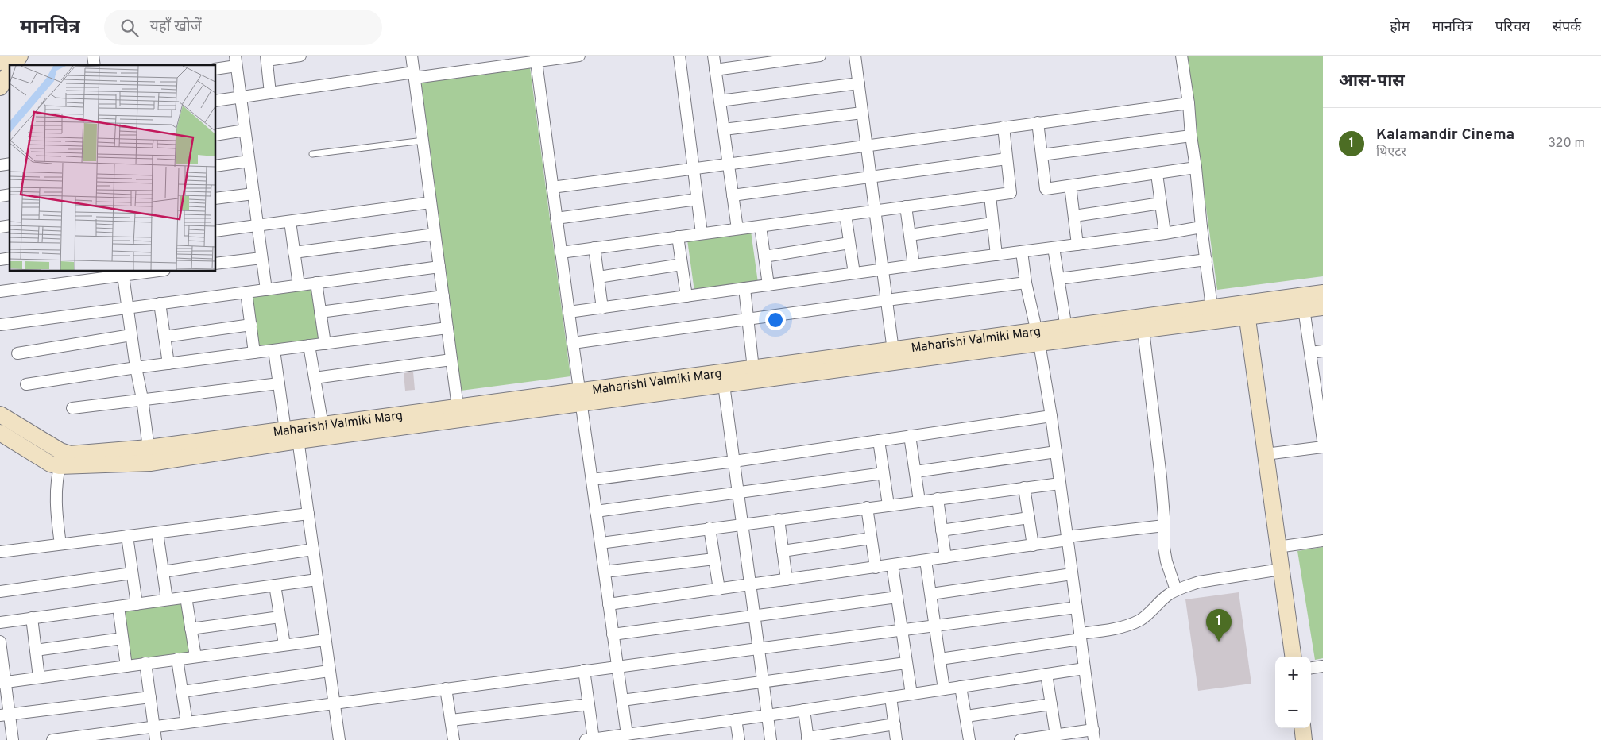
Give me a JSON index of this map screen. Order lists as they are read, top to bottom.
{
  "streets": {
    "street": ["Maharishi Valmiki Marg"]
  },
  "page": {
    "header": "मानचित्र",
    "search": "यहाँ खोजें",
    "nav": [
      "होम",
      "मानचित्र",
      "परिचय",
      "संपर्क"
    ],
    "heading": "आस-पास",
    "list": [
      {
        "mark": "1",
        "name": "Kalamandir Cinema",
        "note": "थिएटर",
        "value": "320 m"
      }
    ],
    "pins": "1",
    "map_buttons": ["+", "−"]
  }
}
